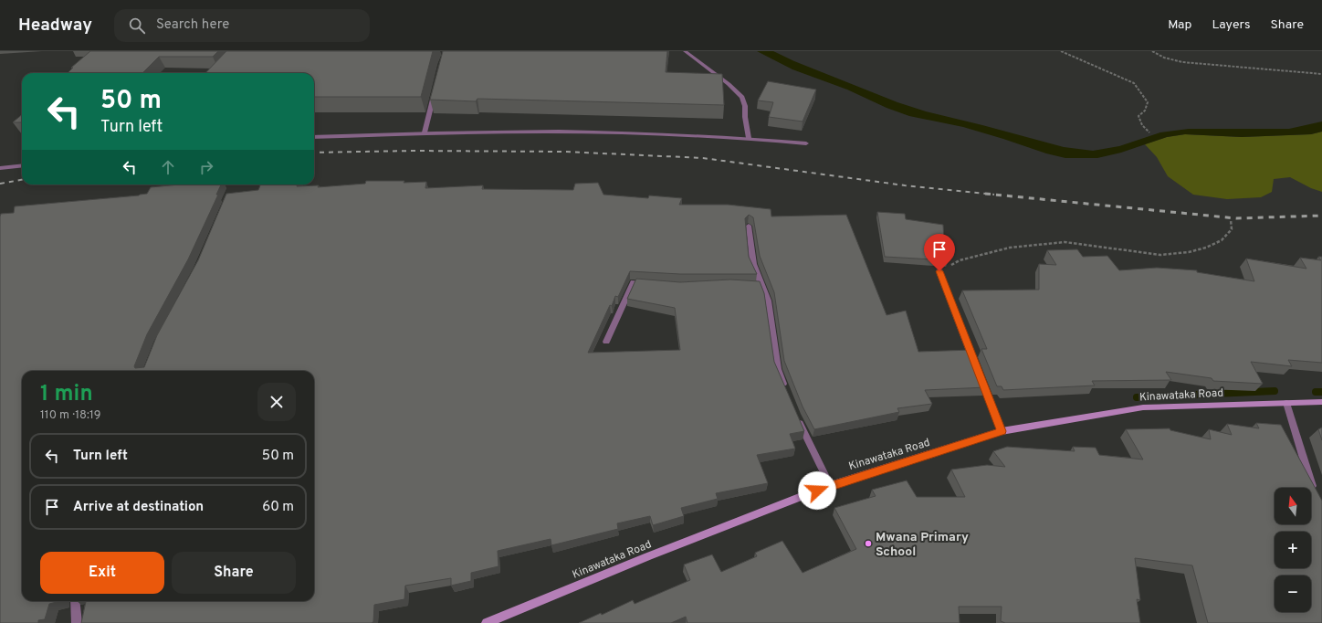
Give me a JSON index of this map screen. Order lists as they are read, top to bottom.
{
  "streets": {
    "street": ["Kinawataka Road"]
  },
  "places": ["Mwana Primary School"],
  "north": "top",
  "page": {
    "header": "Headway",
    "search": "Search here",
    "nav": ["Map", "Layers", "Share"],
    "turn": ["50 m", "Turn left"],
    "heading": ["1 min", "110 m · 18:19"],
    "list": [
      {
        "name": "Turn left",
        "value": "50 m"
      },
      {
        "name": "Arrive at destination",
        "value": "60 m"
      }
    ],
    "map_buttons": ["+", "−"],
    "buttons": ["Exit", "Share"]
  }
}
